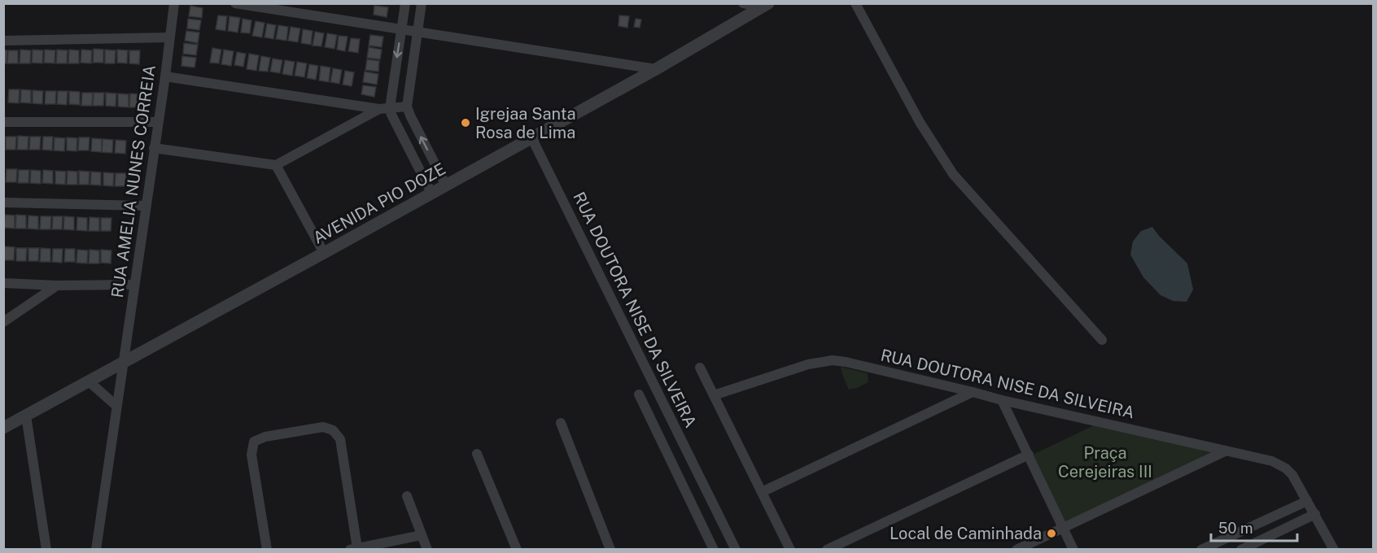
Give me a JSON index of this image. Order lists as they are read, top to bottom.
{
  "streets": {
    "street": ["RUA AMELIA NUNES CORREIA", "AVENIDA PIO DOZE", "RUA DOUTORA NISE DA SILVEIRA"]
  },
  "crossings": [
    ["RUA AMELIA NUNES CORREIA", "AVENIDA PIO DOZE"],
    ["AVENIDA PIO DOZE", "RUA DOUTORA NISE DA SILVEIRA"]
  ],
  "parks": ["Praça Cerejeiras III"],
  "places": ["Igrejaa Santa Rosa de Lima", "Local de Caminhada"],
  "scale_bar": "50 m"
}
